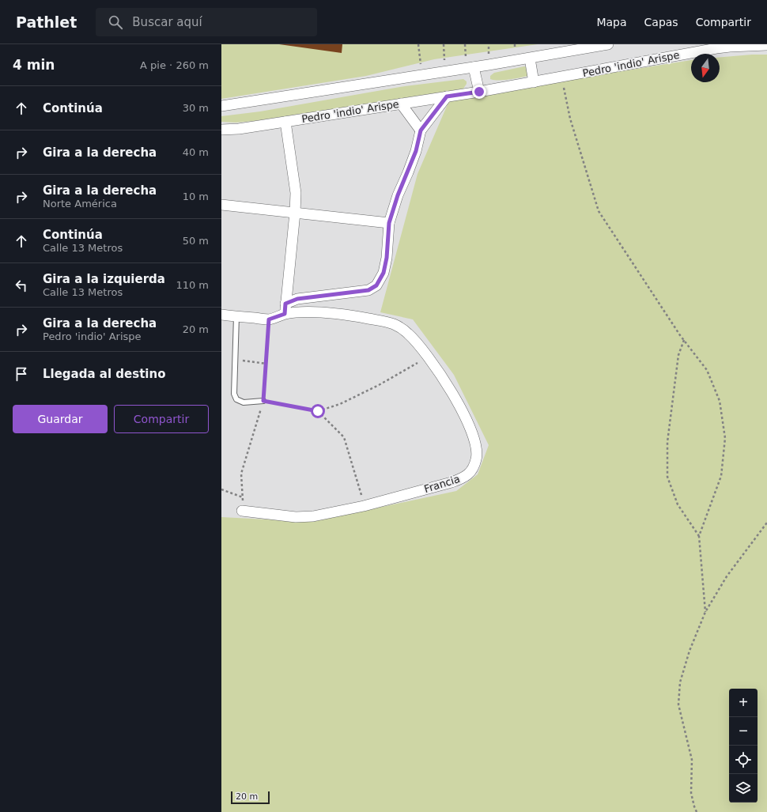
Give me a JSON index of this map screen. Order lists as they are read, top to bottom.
{
  "streets": {
    "street": ["Pedro 'indio' Arispe", "Francia"]
  },
  "scale_bar": "20 m",
  "north": "bottom",
  "page": {
    "header": "Pathlet",
    "search": "Buscar aquí",
    "nav": ["Mapa", "Capas", "Compartir"],
    "heading": ["4 min", "A pie · 260 m"],
    "list": [
      ["Continúa", "30 m"],
      ["Gira a la derecha", "40 m"],
      ["Gira a la derecha", "Norte América", "10 m"],
      ["Continúa", "Calle 13 Metros", "50 m"],
      ["Gira a la izquierda", "Calle 13 Metros", "110 m"],
      ["Gira a la derecha", "Pedro 'indio' Arispe", "20 m"],
      "Llegada al destino"
    ],
    "buttons": ["Guardar", "Compartir"],
    "map_buttons": ["+", "−"],
    "scale": "20 m"
  }
}
